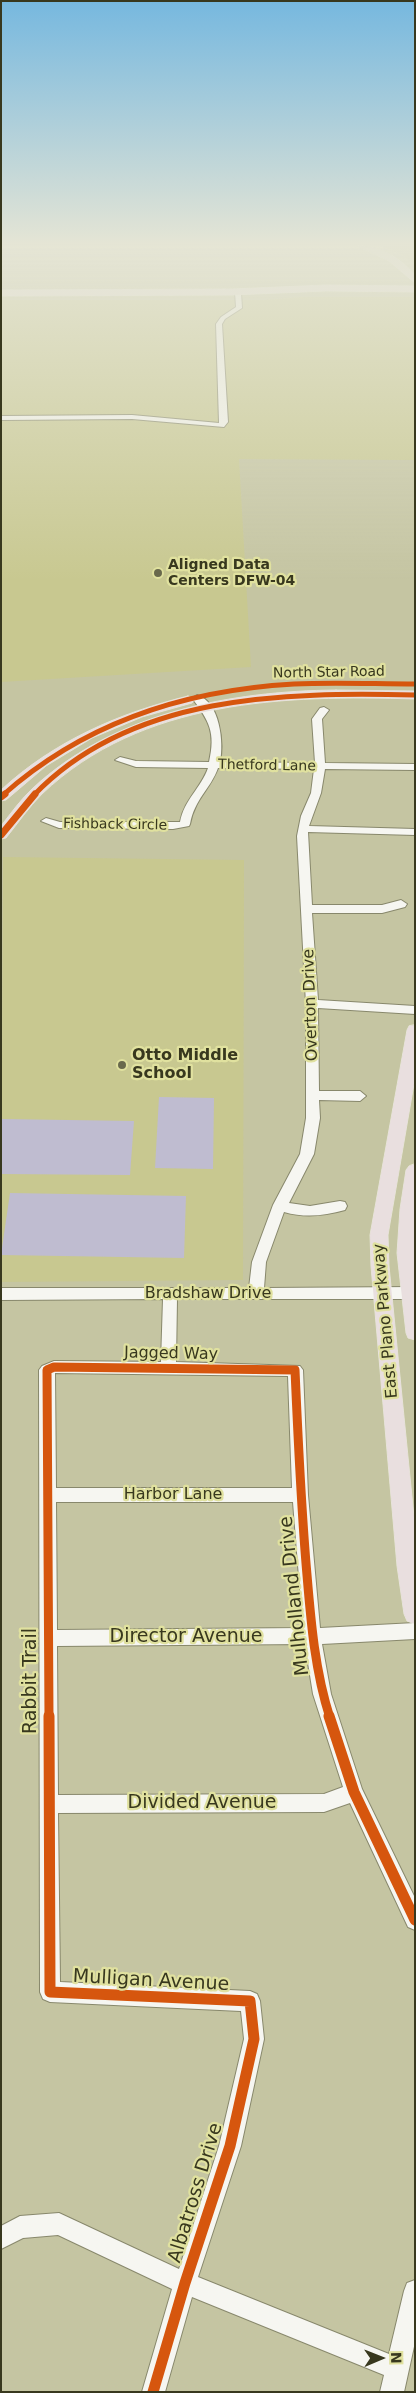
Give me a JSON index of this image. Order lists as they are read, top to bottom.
{
  "streets": {
    "main road": ["North Star Road", "East Plano Parkway"],
    "street": [
      "Thetford Lane",
      "Fishback Circle",
      "Overton Drive",
      "Bradshaw Drive",
      "Jagged Way",
      "Harbor Lane",
      "Mulholland Drive",
      "Director Avenue",
      "Rabbit Trail",
      "Divided Avenue",
      "Mulligan Avenue",
      "Albatross Drive"
    ]
  },
  "crossings": [
    ["Thetford Lane", "Fishback Circle"],
    ["Thetford Lane", "Overton Drive"],
    ["Overton Drive", "Bradshaw Drive"],
    ["Bradshaw Drive", "East Plano Parkway"],
    ["Jagged Way", "Mulholland Drive"],
    ["Jagged Way", "Rabbit Trail"],
    ["Harbor Lane", "Mulholland Drive"],
    ["Harbor Lane", "Rabbit Trail"],
    ["Mulholland Drive", "Director Avenue"],
    ["Mulholland Drive", "Divided Avenue"],
    ["Director Avenue", "Rabbit Trail"],
    ["Rabbit Trail", "Divided Avenue"],
    ["Rabbit Trail", "Mulligan Avenue"],
    ["Mulligan Avenue", "Albatross Drive"]
  ],
  "places": ["Aligned Data Centers DFW-04", "Otto Middle School"],
  "north": "right"
}
